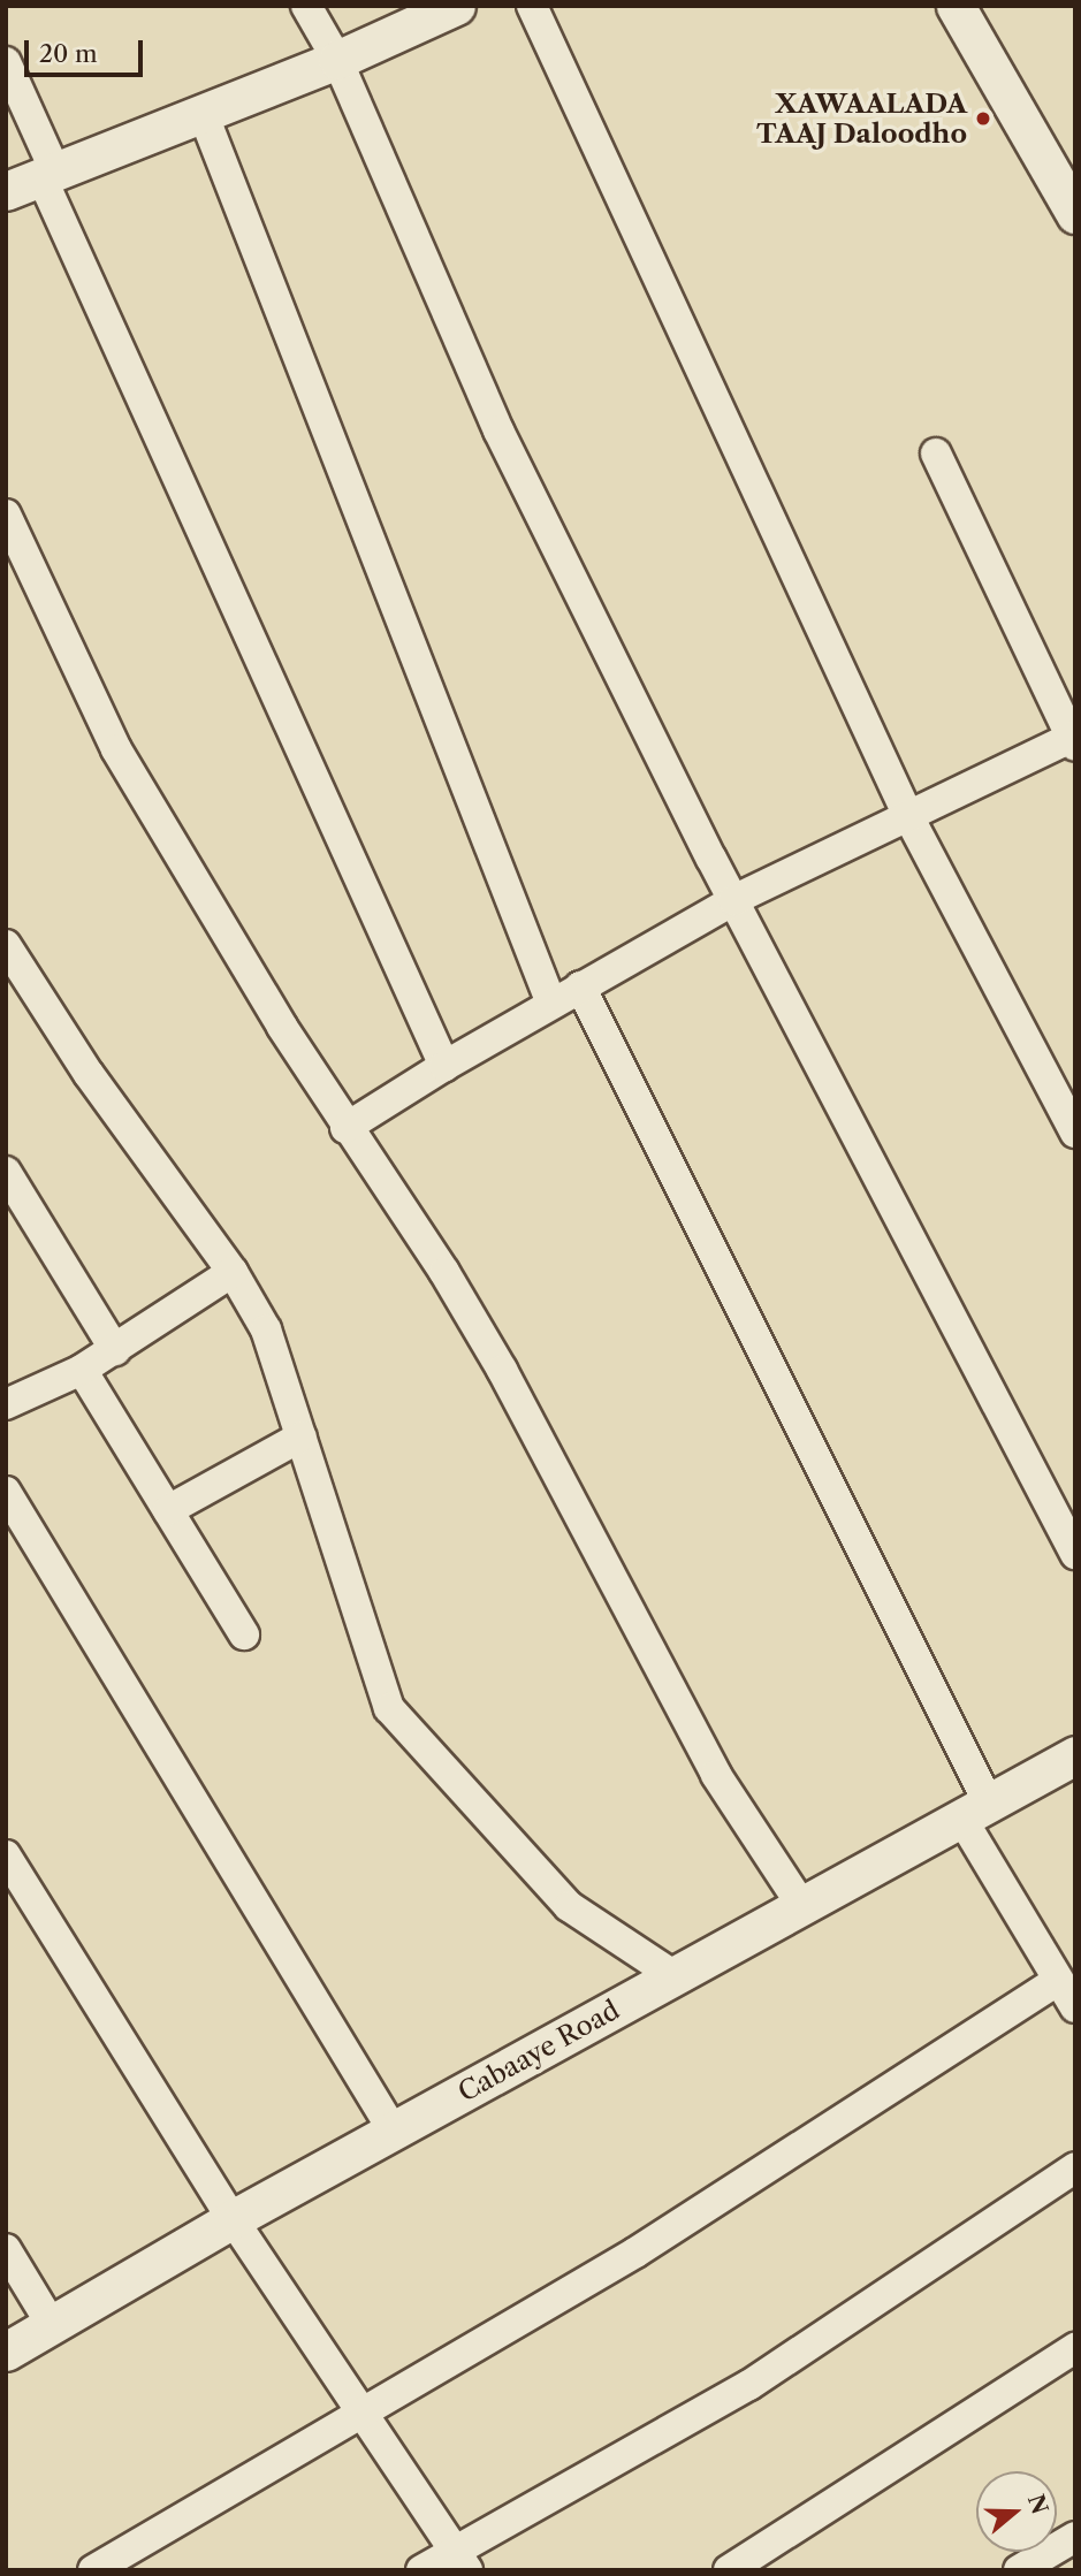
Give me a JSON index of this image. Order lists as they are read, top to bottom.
{
  "streets": {
    "street": ["Cabaaye Road"]
  },
  "places": ["XAWAALADA TAAJ Daloodho"],
  "scale_bar": "20 m",
  "north": "right"
}
